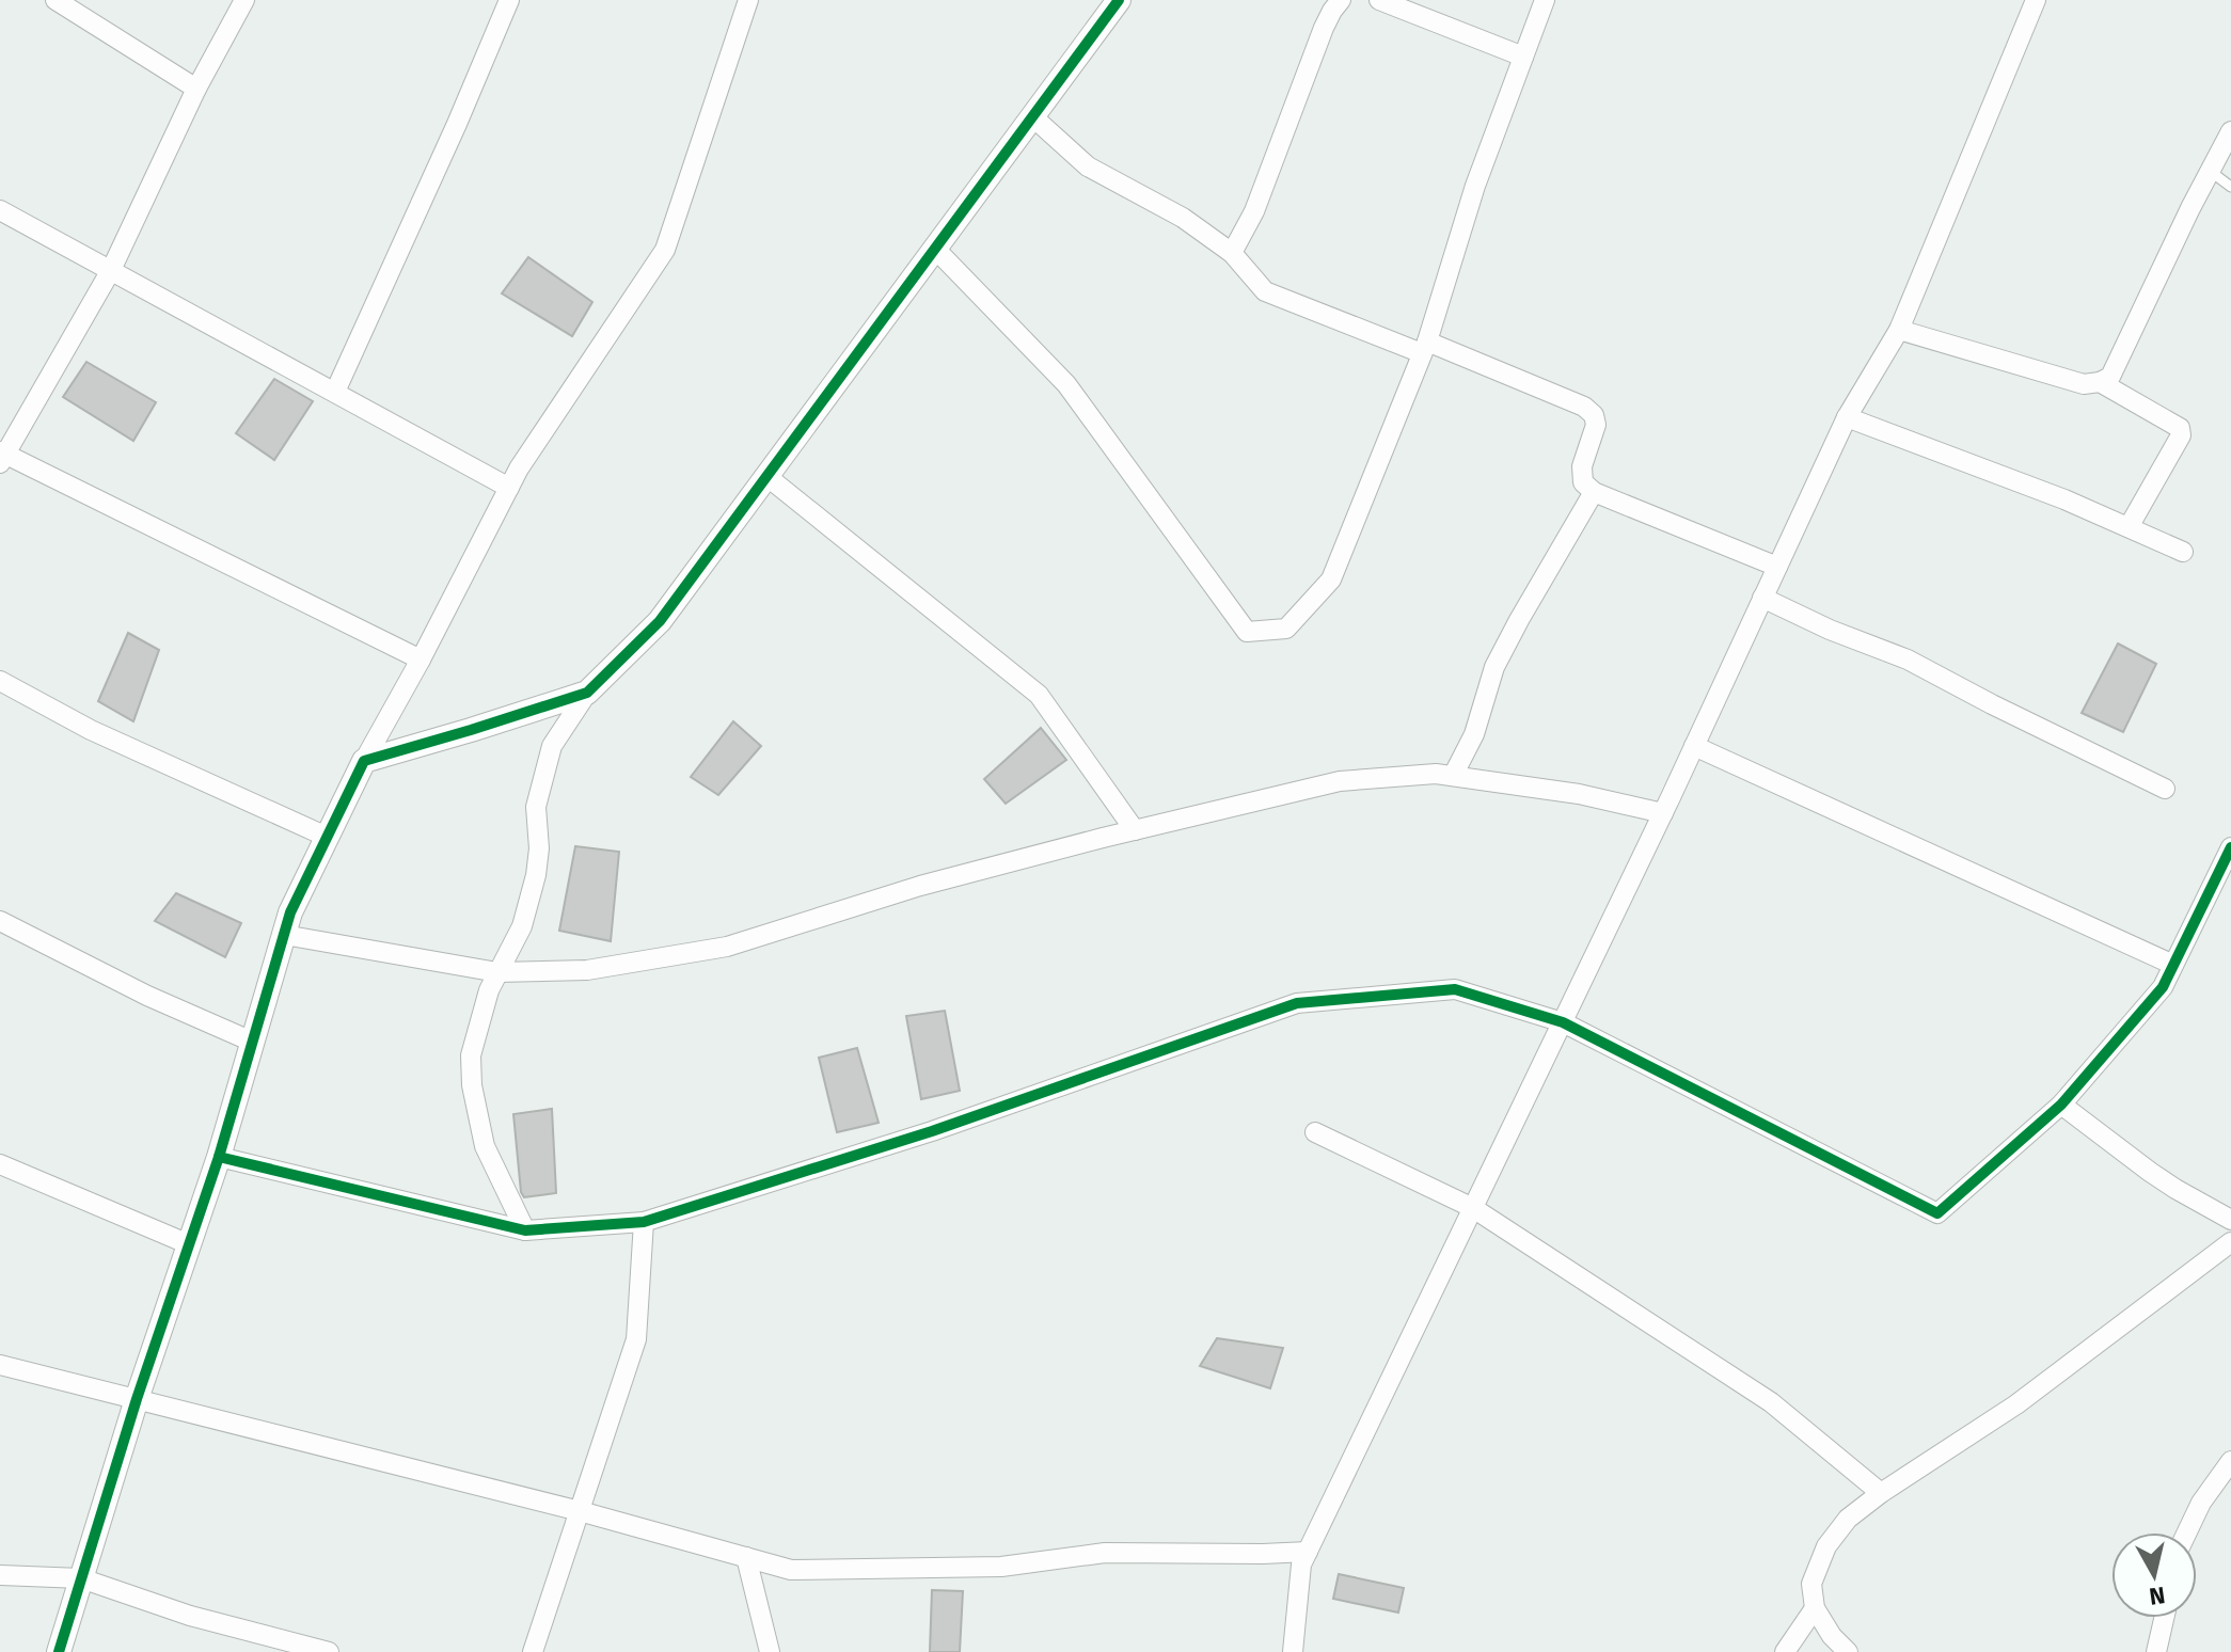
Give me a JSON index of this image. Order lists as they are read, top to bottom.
{
  "north": "bottom"
}
